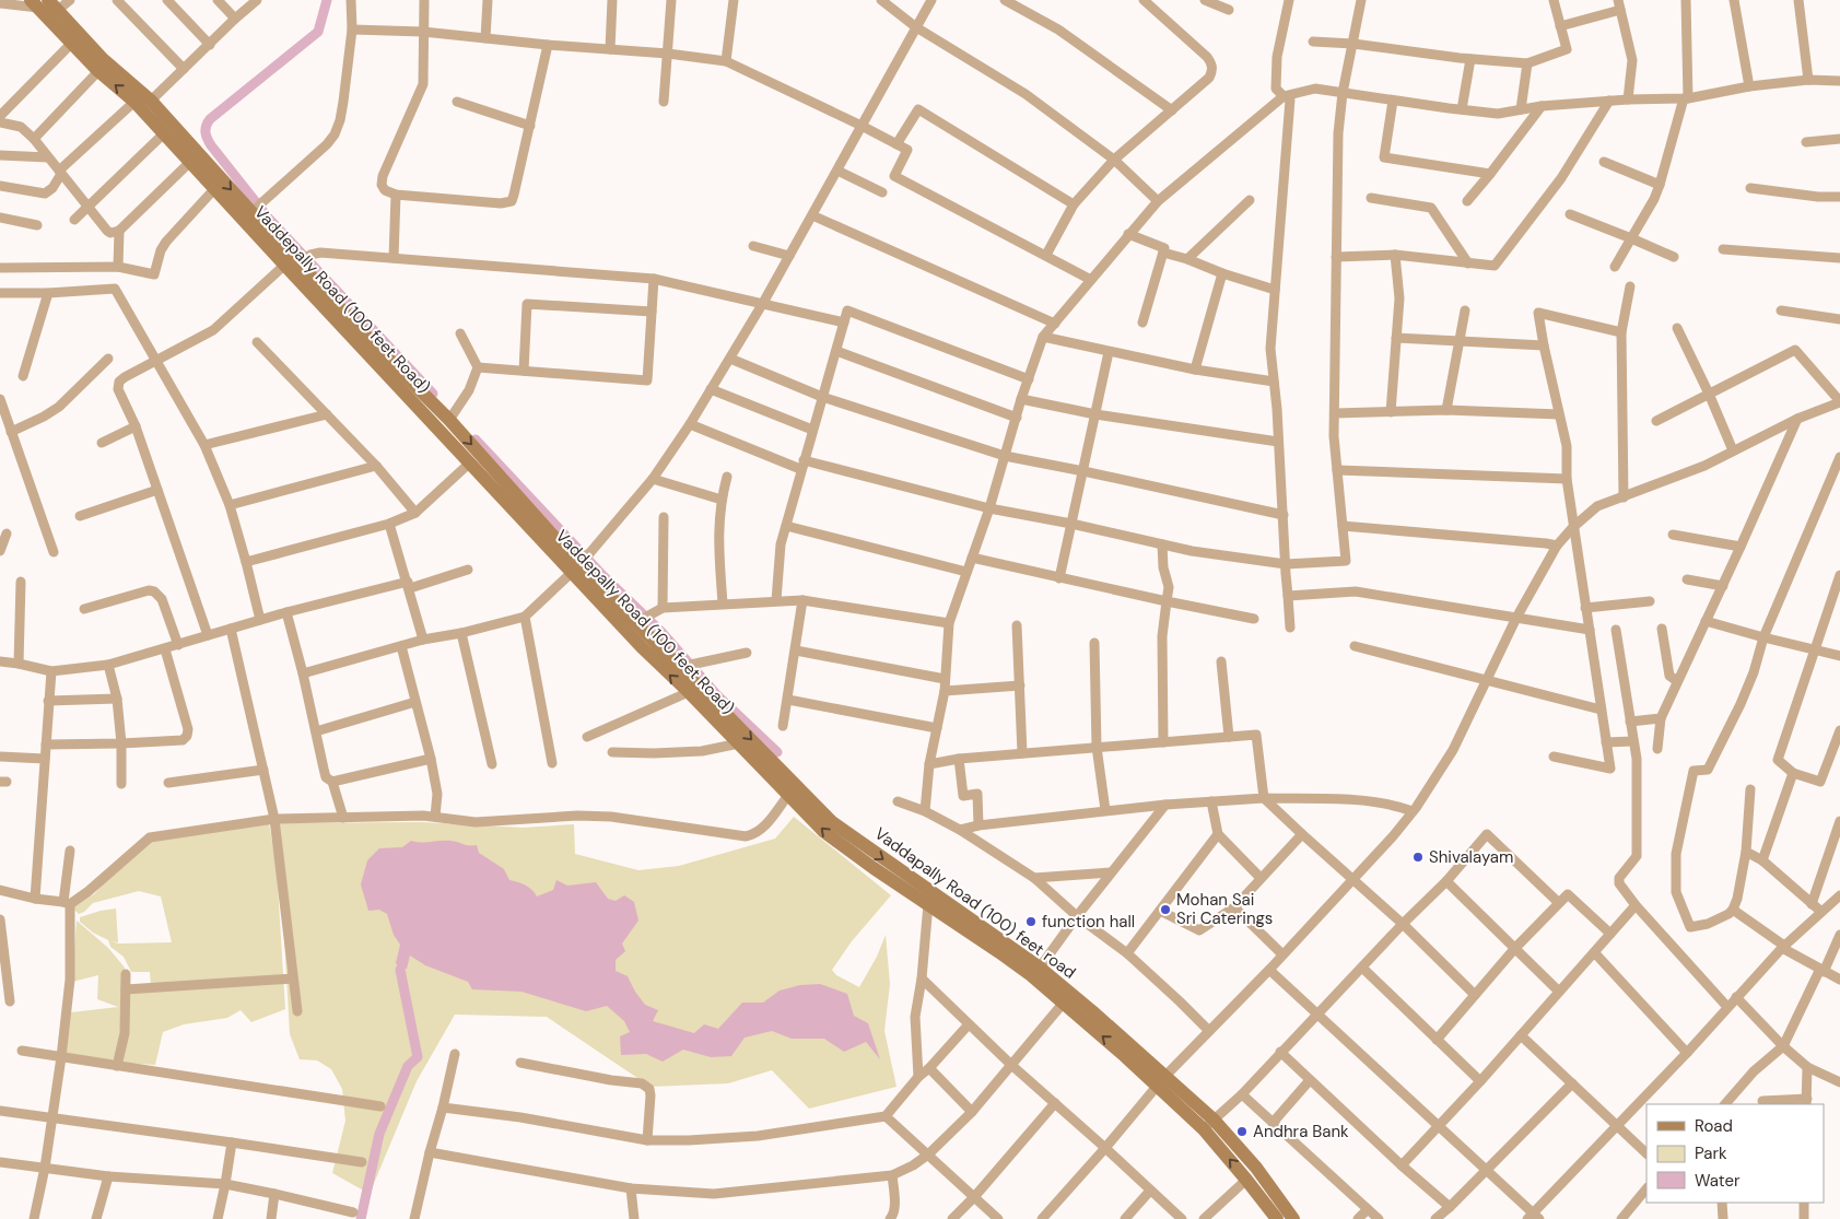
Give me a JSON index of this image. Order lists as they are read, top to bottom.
{
  "streets": {
    "main road": ["Vaddepally Road (100 feet Road)", "Vaddapally Road (100) feet road"]
  },
  "crossings": [
    ["Vaddepally Road (100 feet Road)", "Vaddapally Road (100) feet road"]
  ],
  "one_way": ["Vaddapally Road (100) feet road"],
  "places": [
    "Shivalayam",
    "Mohan Sai Sri Caterings",
    "function hall",
    "Andhra Bank"
  ],
  "legend": ["Road", "Park", "Water"]
}
